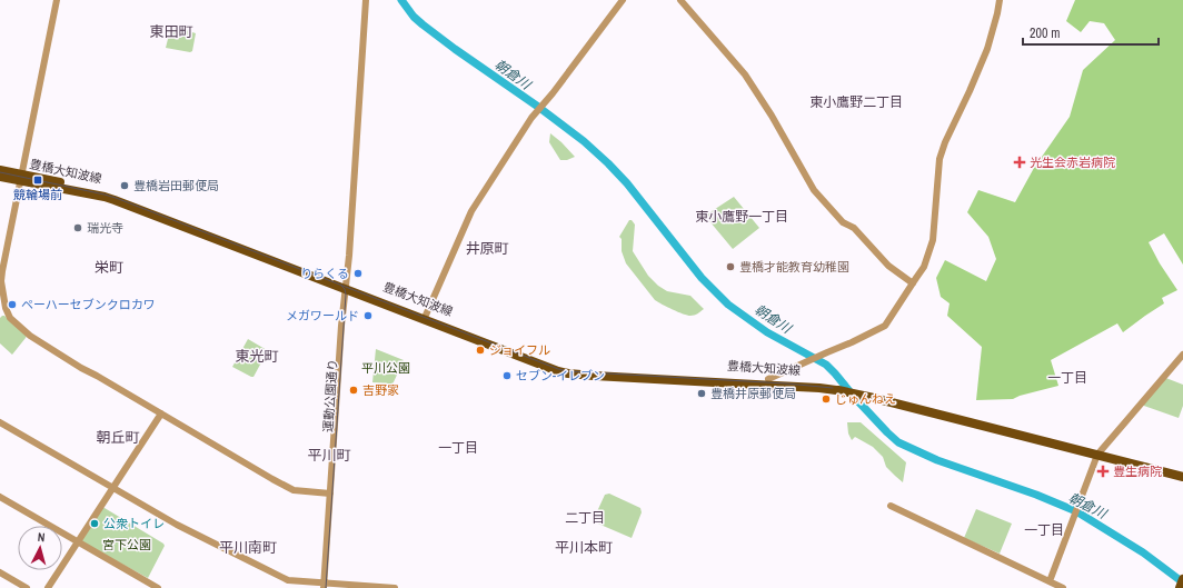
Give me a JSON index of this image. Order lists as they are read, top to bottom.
{
  "streets": {
    "main road": ["豊橋大知波線"],
    "street": ["運動公園通り"]
  },
  "crossings": [
    ["豊橋大知波線", "運動公園通り"]
  ],
  "districts": [
    "東田町",
    "東小鷹野二丁目",
    "東小鷹野一丁目",
    "井原町",
    "栄町",
    "東光町",
    "一丁目",
    "朝丘町",
    "一丁目",
    "平川町",
    "二丁目",
    "一丁目",
    "平川南町",
    "平川本町"
  ],
  "water": ["朝倉川"],
  "parks": ["平川公園", "宮下公園"],
  "places": {
    "health": ["光生会赤岩病院", "豊生病院"],
    "transit": ["競輪場前"],
    "other": [
      "豊橋岩田郵便局",
      "瑞光寺",
      "豊橋才能教育幼稚園",
      "りらくる",
      "ペーハーセブンクロカワ",
      "メガワールド",
      "ジョイフル",
      "セブン-イレブン",
      "吉野家",
      "豊橋井原郵便局",
      "じゅんねえ",
      "公衆トイレ"
    ]
  },
  "scale_bar": "200 m",
  "north": "top"
}
